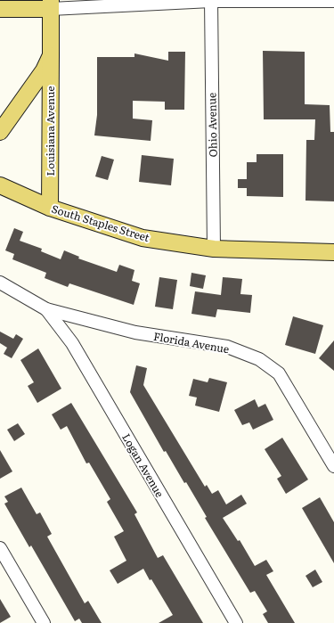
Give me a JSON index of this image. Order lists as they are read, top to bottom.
{
  "streets": {
    "main road": ["Louisiana Avenue", "South Staples Street"],
    "street": ["Ohio Avenue", "Florida Avenue", "Logan Avenue"]
  },
  "crossings": [
    ["Ohio Avenue", "South Staples Street"],
    ["Louisiana Avenue", "South Staples Street"],
    ["Florida Avenue", "Logan Avenue"]
  ]
}
